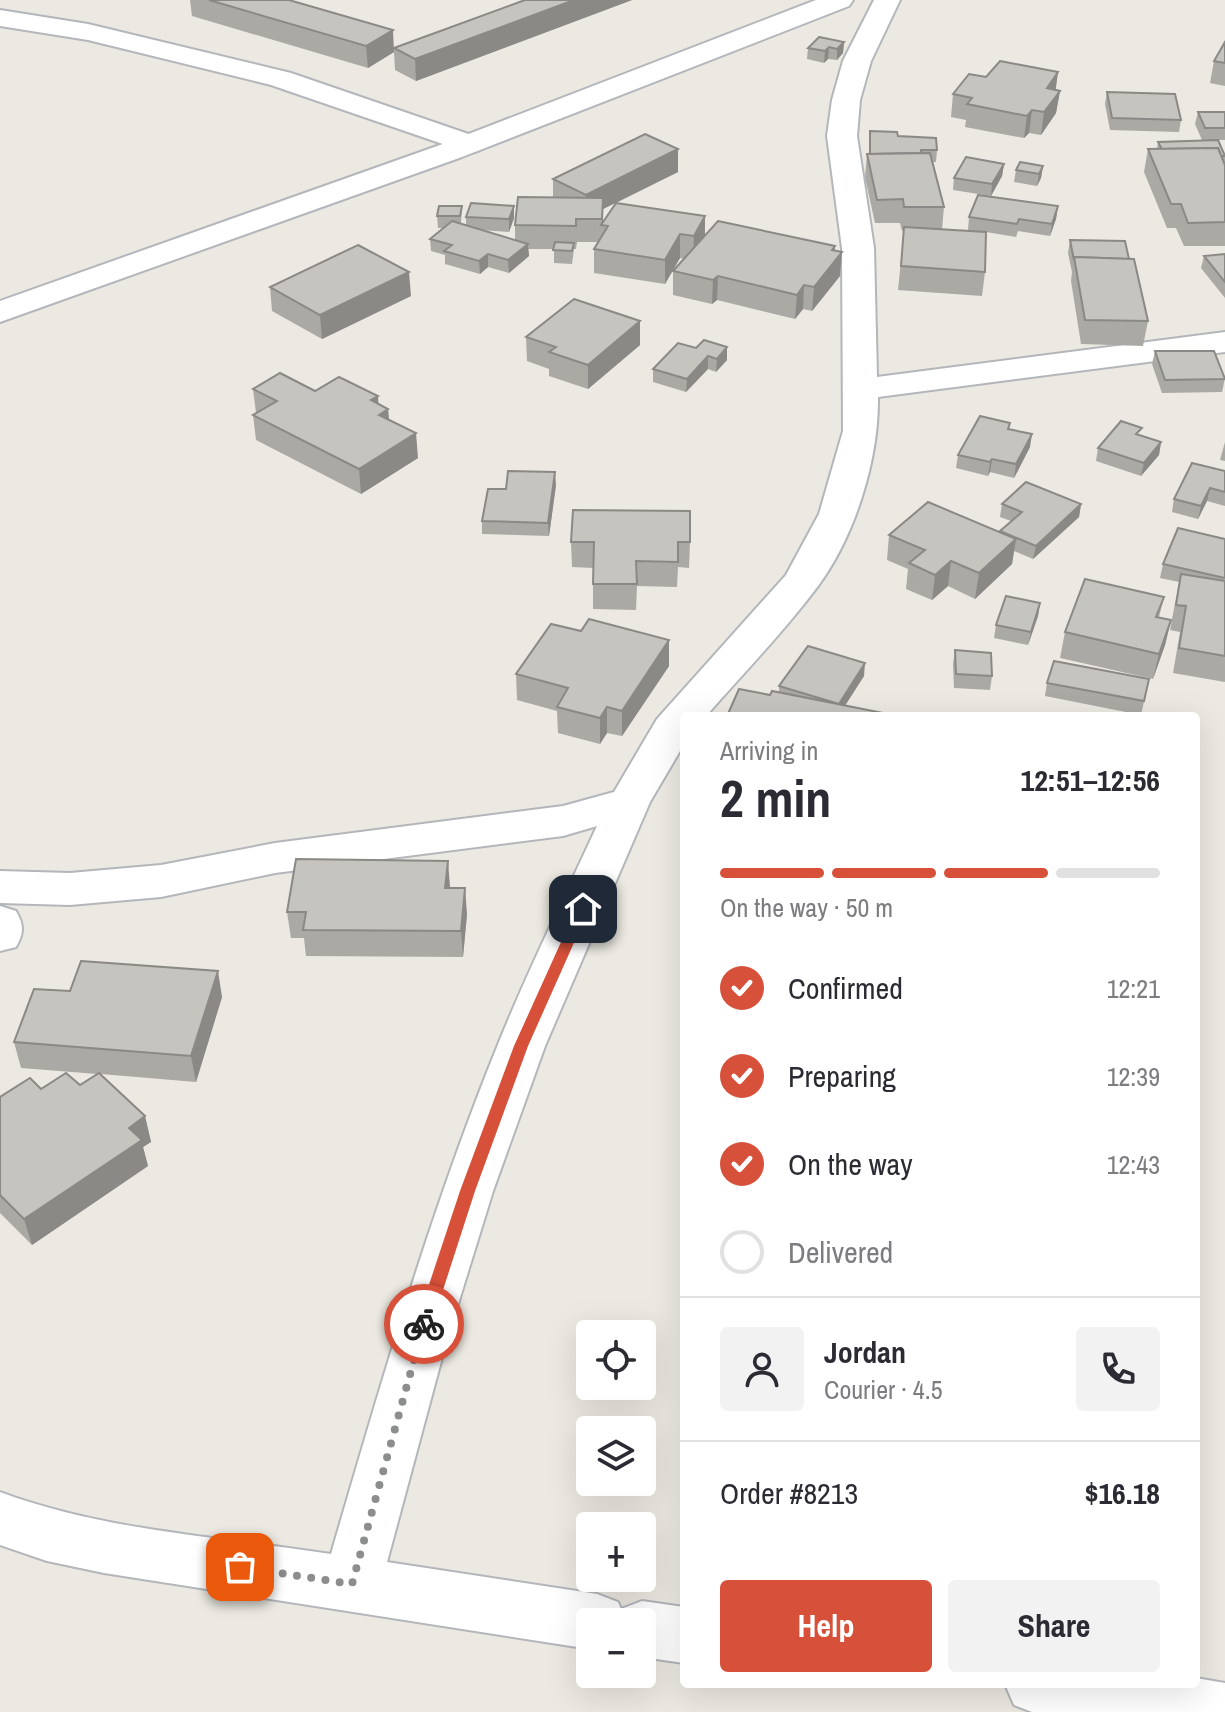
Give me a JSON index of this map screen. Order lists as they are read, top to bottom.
{
  "page": {
    "heading": ["2 min", "Arriving in", "12:51–12:56"],
    "panel": [
      "Jordan",
      "Courier · 4.5",
      "Order #8213",
      "$16.18"
    ],
    "bar": "On the way · 50 m",
    "list": [
      ["Confirmed", "12:21"],
      ["Preparing", "12:39"],
      ["On the way", "12:43"],
      "Delivered"
    ],
    "map_buttons": ["+", "−"],
    "buttons": ["Help", "Share"]
  }
}
